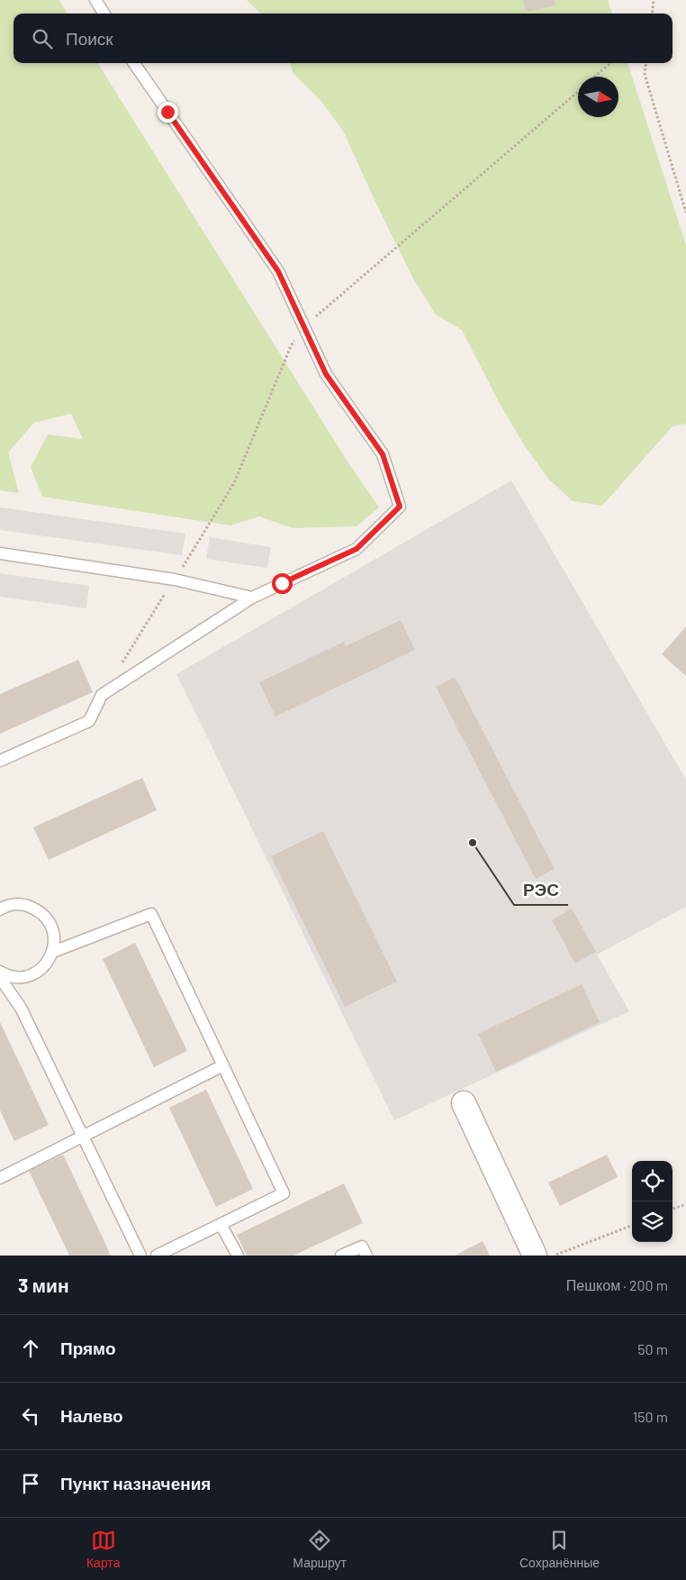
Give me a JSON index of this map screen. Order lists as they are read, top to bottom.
{
  "places": ["РЭС"],
  "north": "right",
  "page": {
    "search": "Поиск",
    "heading": ["3 мин", "Пешком · 200 m"],
    "list": [
      ["Прямо", "50 m"],
      ["Налево", "150 m"],
      "Пункт назначения"
    ],
    "nav": ["Карта", "Маршрут", "Сохранённые"]
  }
}
